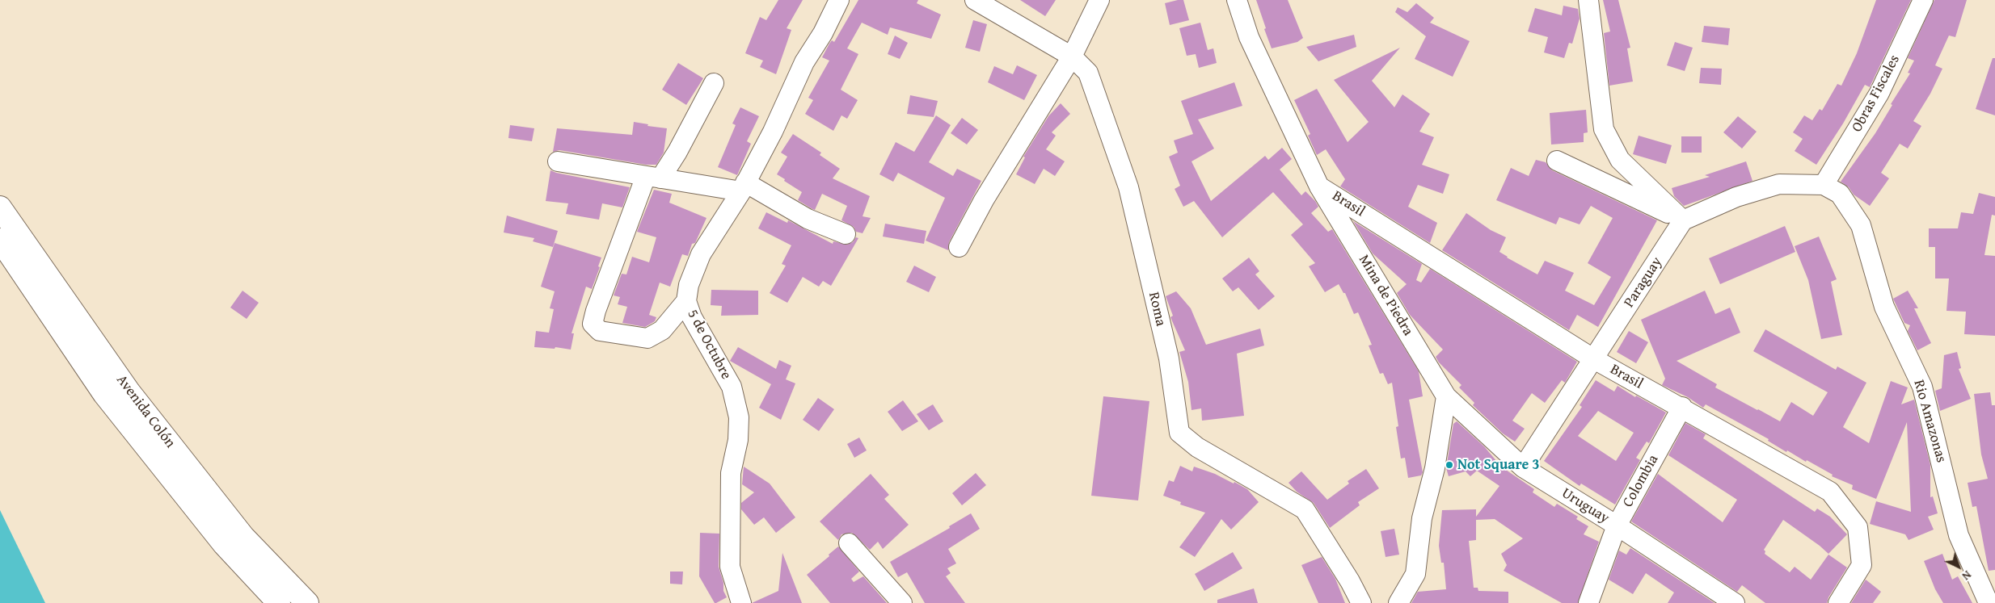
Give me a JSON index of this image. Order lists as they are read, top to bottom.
{
  "streets": {
    "main road": ["Avenida Colón"],
    "street": [
      "Obras Fiscales",
      "Brasil",
      "Paraguay",
      "Mina de Piedra",
      "Roma",
      "5 de Octubre",
      "Rio Amazonas",
      "Colombia",
      "Uruguay"
    ]
  },
  "crossings": [
    ["Obras Fiscales", "Rio Amazonas"],
    ["Brasil", "Paraguay"],
    ["Brasil", "Mina de Piedra"],
    ["Brasil", "Colombia"],
    ["Paraguay", "Uruguay"],
    ["Mina de Piedra", "Uruguay"],
    ["Colombia", "Uruguay"]
  ],
  "places": ["Not Square 3"],
  "north": "bottom right"
}
